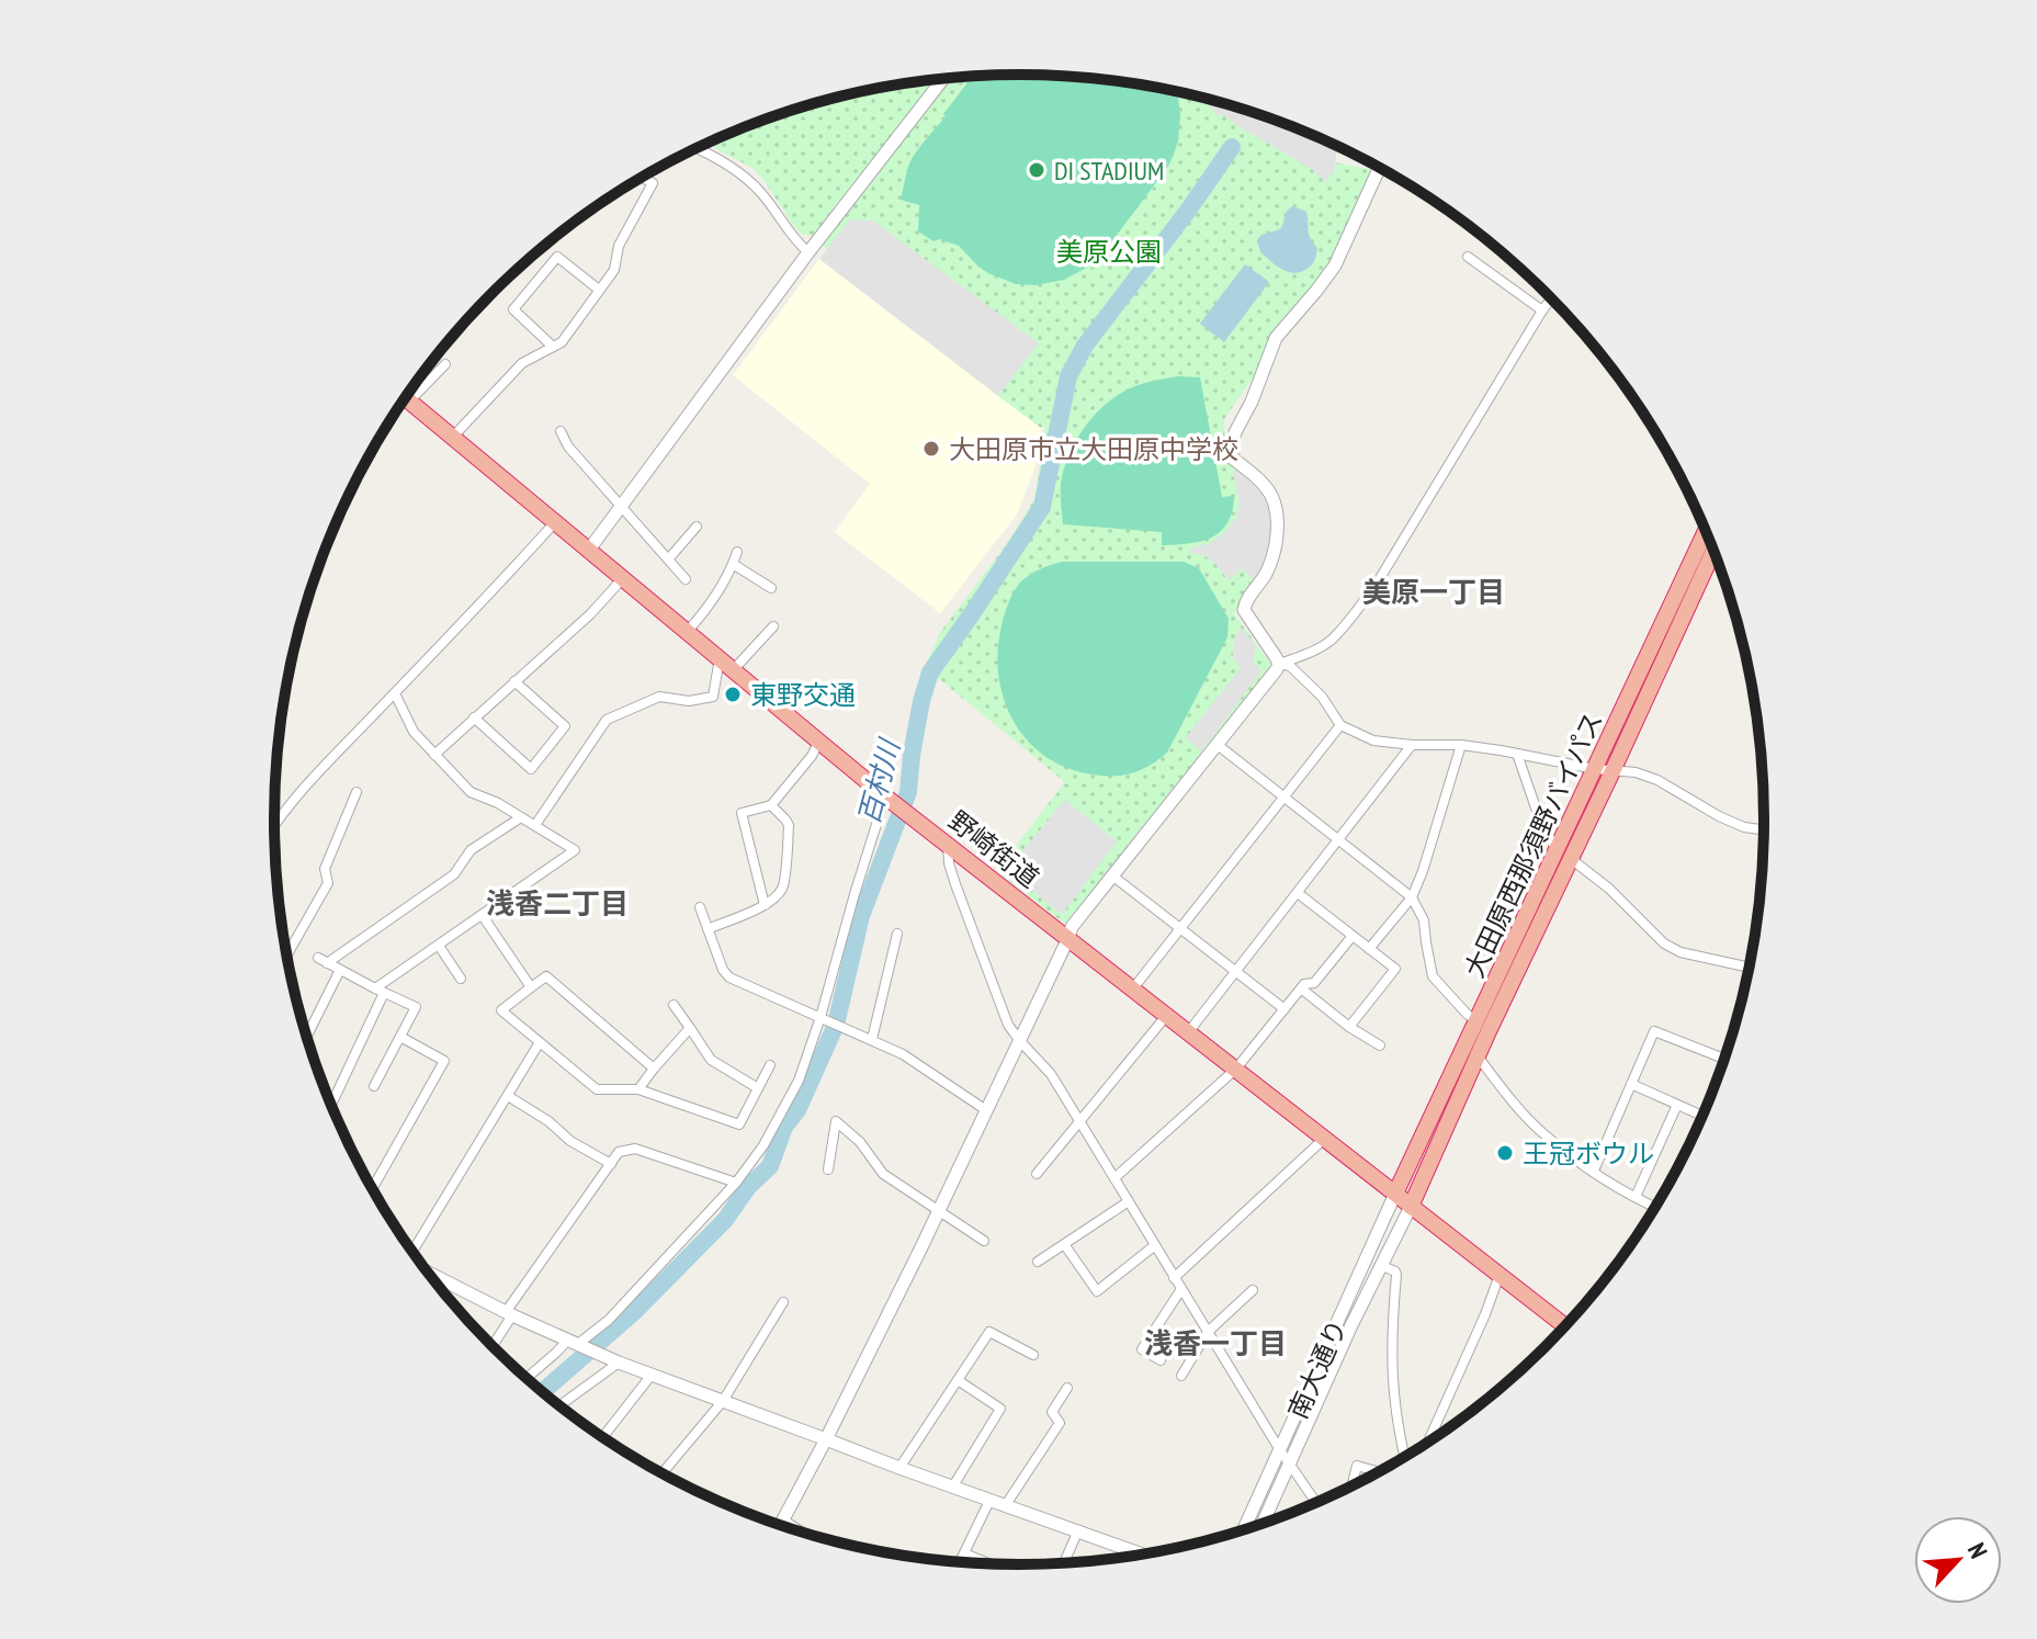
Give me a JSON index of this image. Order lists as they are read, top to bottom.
{
  "streets": {
    "highway": ["大田原西那須野バイパス", "野崎街道"],
    "street": ["南大通り"]
  },
  "crossings": [
    ["大田原西那須野バイパス", "野崎街道"],
    ["大田原西那須野バイパス", "南大通り"],
    ["野崎街道", "南大通り"]
  ],
  "districts": ["美原一丁目", "浅香二丁目", "浅香一丁目"],
  "water": ["百村川"],
  "parks": ["美原公園"],
  "places": [
    "DI STADIUM",
    "大田原市立大田原中学校",
    "東野交通",
    "王冠ボウル"
  ],
  "north": "top right"
}
